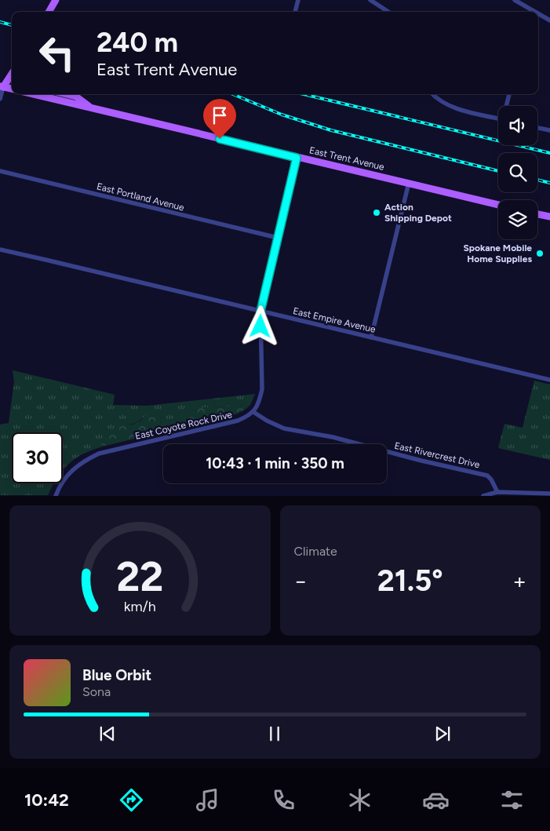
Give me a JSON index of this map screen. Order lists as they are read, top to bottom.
{
  "streets": {
    "main road": ["East Trent Avenue"],
    "street": [
      "East Portland Avenue",
      "East Empire Avenue",
      "East Coyote Rock Drive",
      "East Rivercrest Drive"
    ]
  },
  "crossings": [
    ["East Coyote Rock Drive", "East Rivercrest Drive"]
  ],
  "places": ["Action Shipping Depot", "Spokane Mobile Home Supplies"],
  "page": {
    "turn": ["240 m", "East Trent Avenue"],
    "limit": "30",
    "trip": "10:43 · 1 min · 350 m",
    "tile": "Climate",
    "heat": ["−", "21.5°", "+"],
    "song": ["Blue Orbit", "Sona"],
    "tabs": "10:42",
    "gauge": ["22", "km/h"]
  }
}
